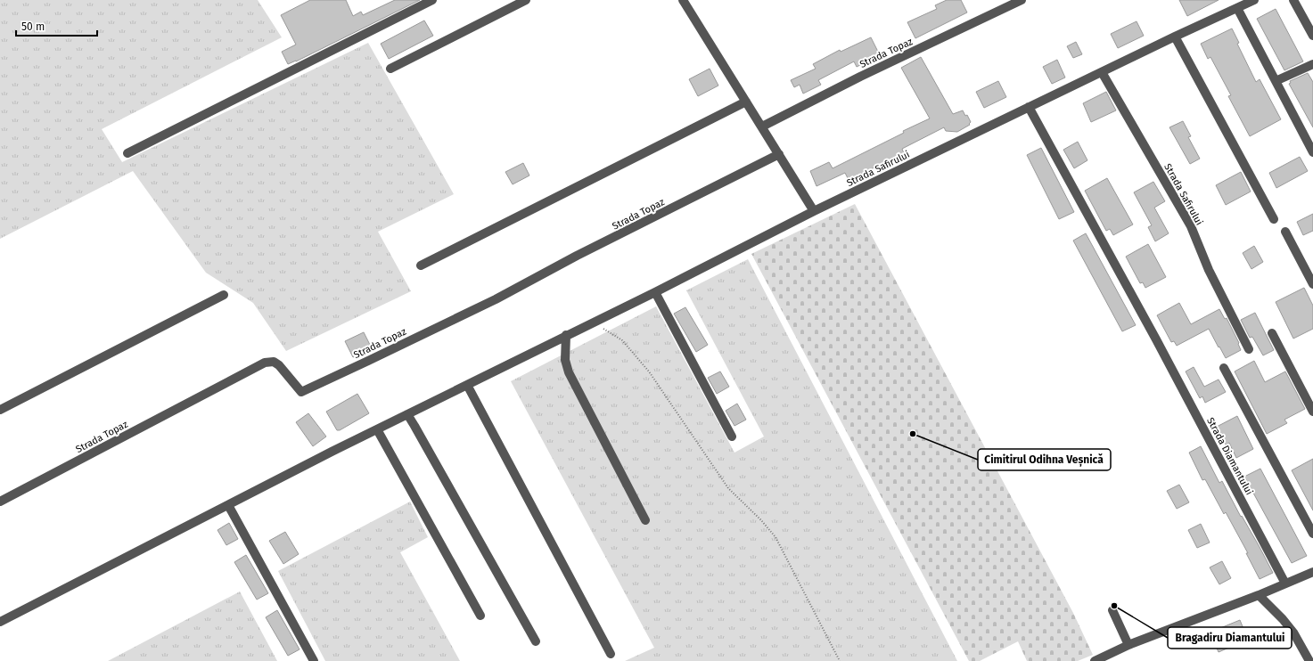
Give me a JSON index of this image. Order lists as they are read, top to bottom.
{
  "streets": {
    "street": ["Strada Topaz", "Strada Safirului", "Strada Diamantului"]
  },
  "crossings": [
    ["Strada Safirului", "Strada Diamantului"]
  ],
  "places": ["Cimitirul Odihna Veșnică", "Bragadiru Diamantului"],
  "scale_bar": "50 m"
}
